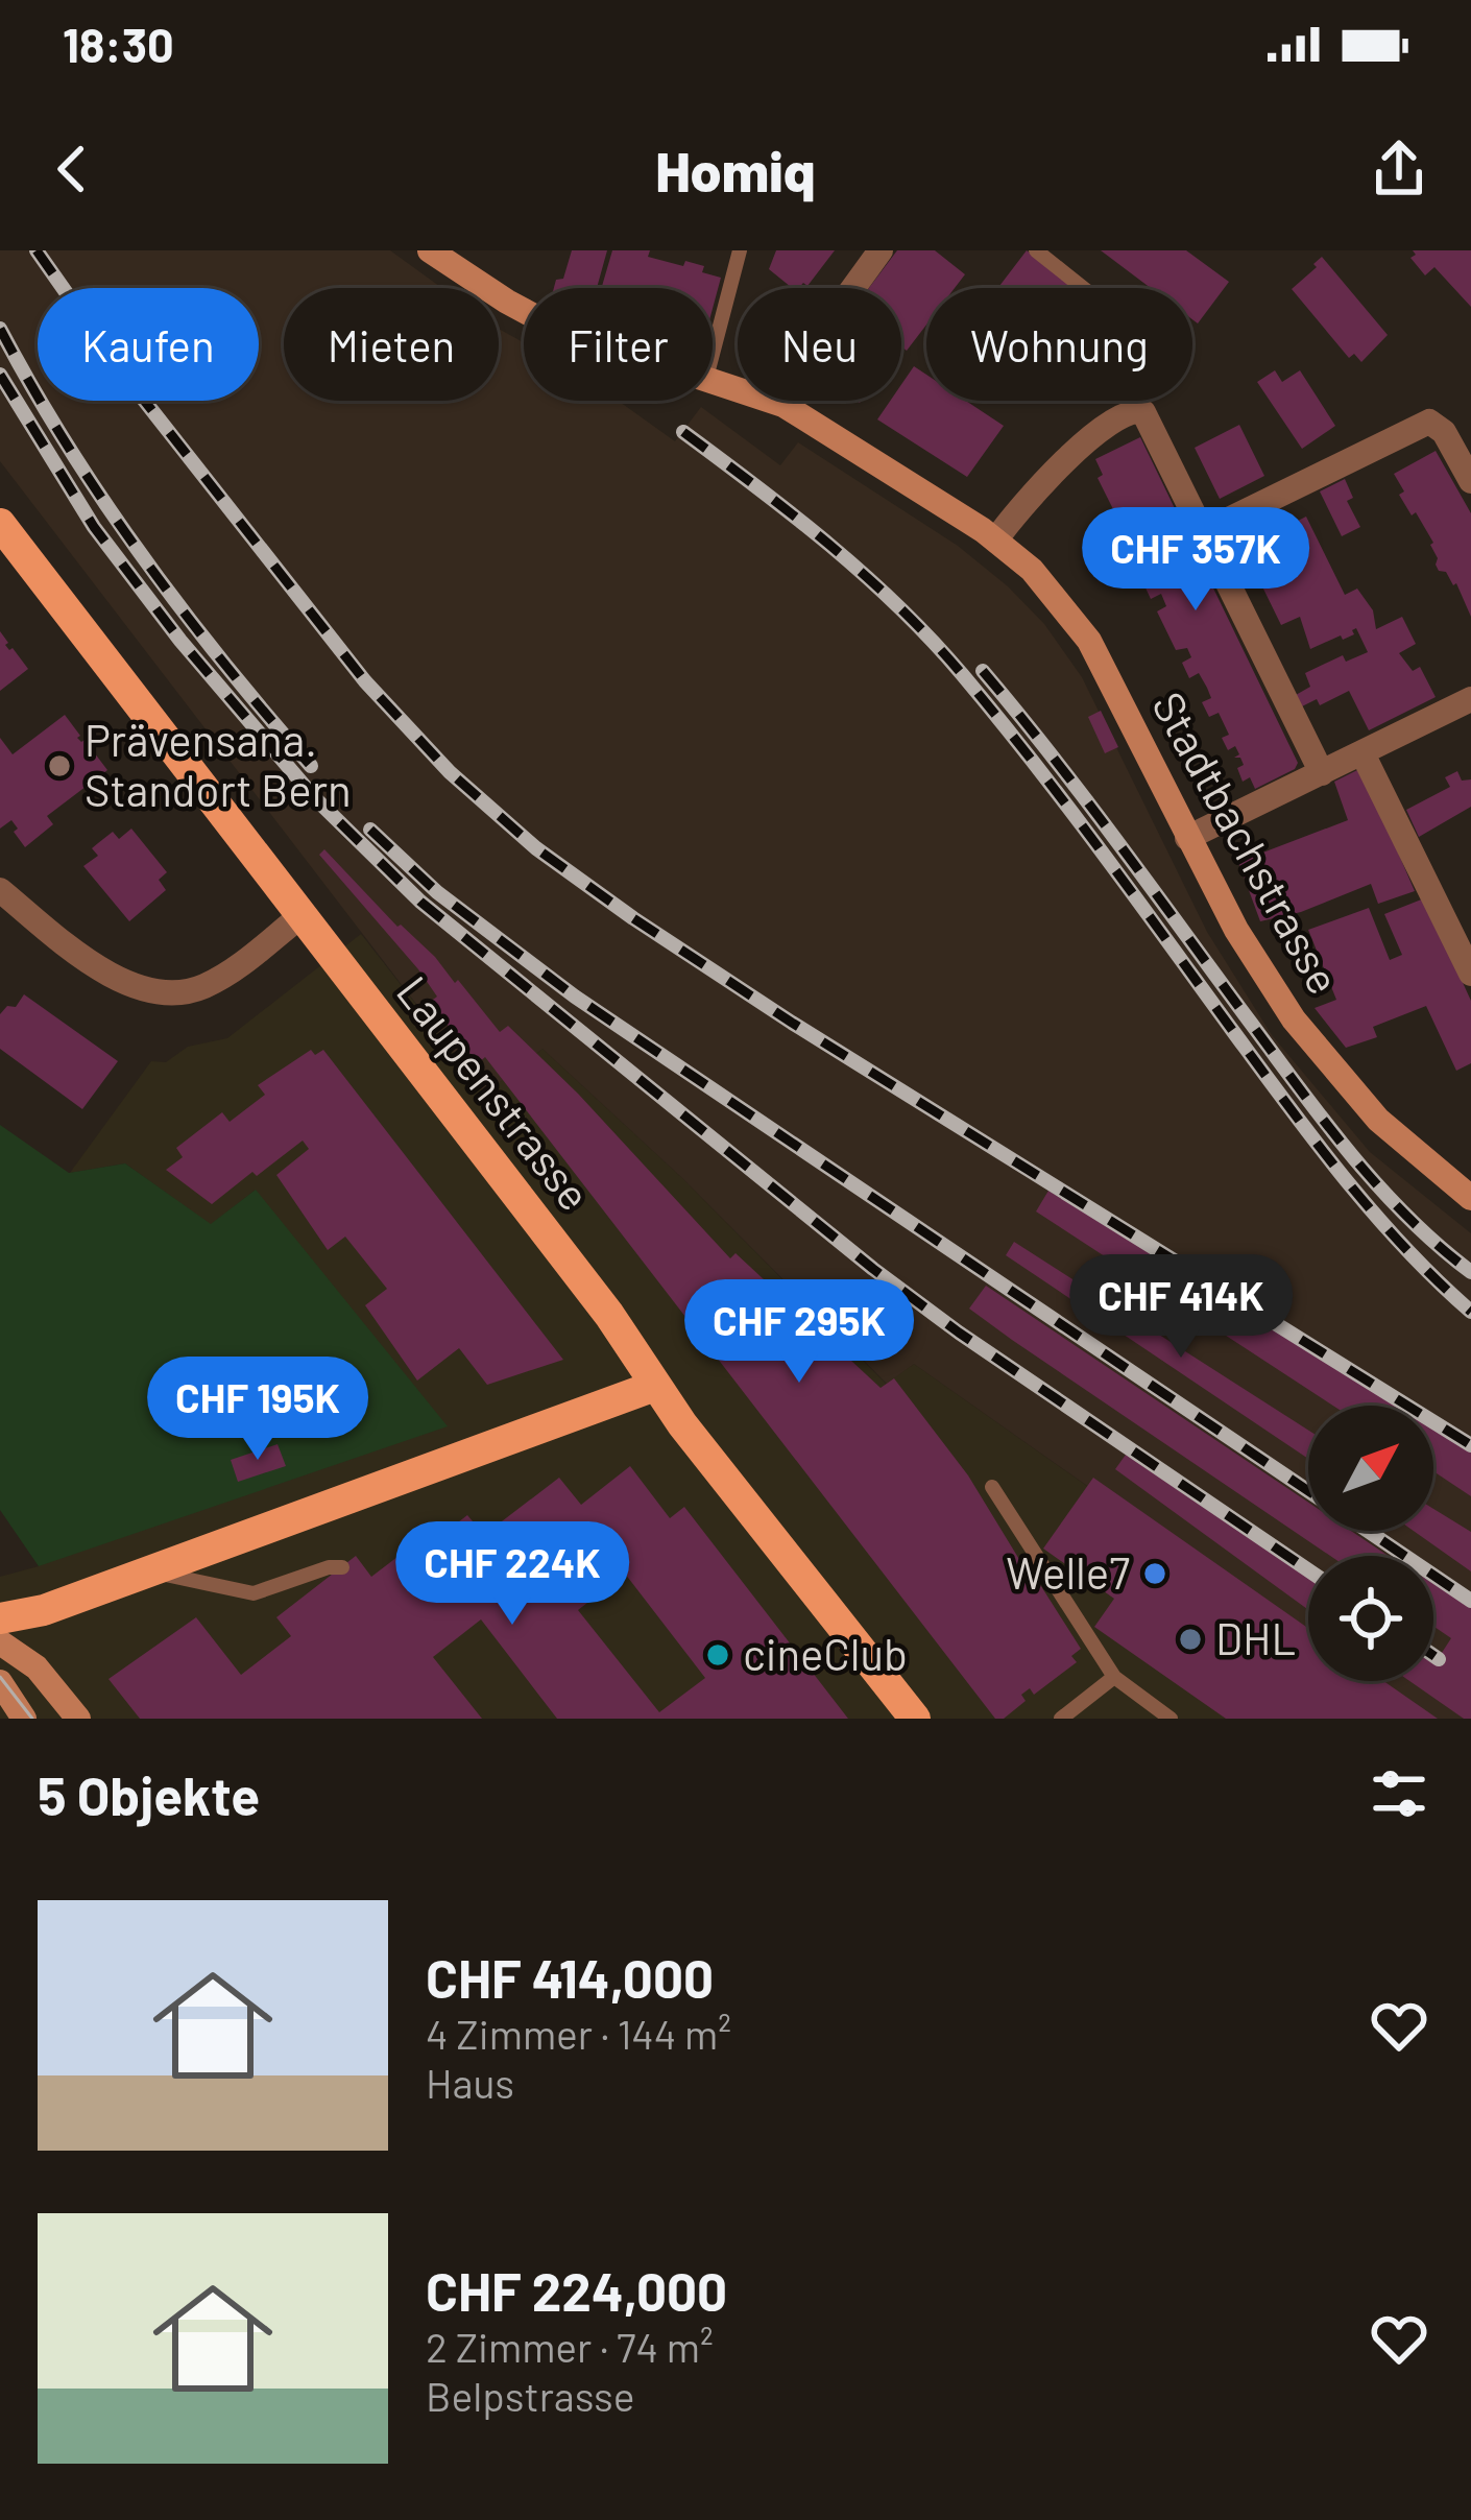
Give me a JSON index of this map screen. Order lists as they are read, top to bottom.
{
  "streets": {
    "main road": ["Stadtbachstrasse", "Laupenstrasse"]
  },
  "places": [
    "Prävensana. Standort Bern",
    "Welle7",
    "DHL",
    "cineClub"
  ],
  "north": "top right",
  "page": {
    "status": "18:30",
    "header": "Homiq",
    "chip": [
      "Kaufen",
      "Mieten",
      "Filter",
      "Neu",
      "Wohnung"
    ],
    "price": [
      "CHF 357K",
      "CHF 414K",
      "CHF 295K",
      "CHF 195K",
      "CHF 224K"
    ],
    "heading": "5 Objekte",
    "list": [
      {
        "name": "CHF 414,000",
        "note": "4 Zimmer · 144 m² · Haus"
      },
      {
        "name": "CHF 224,000",
        "note": "2 Zimmer · 74 m² · Belpstrasse"
      }
    ]
  }
}
